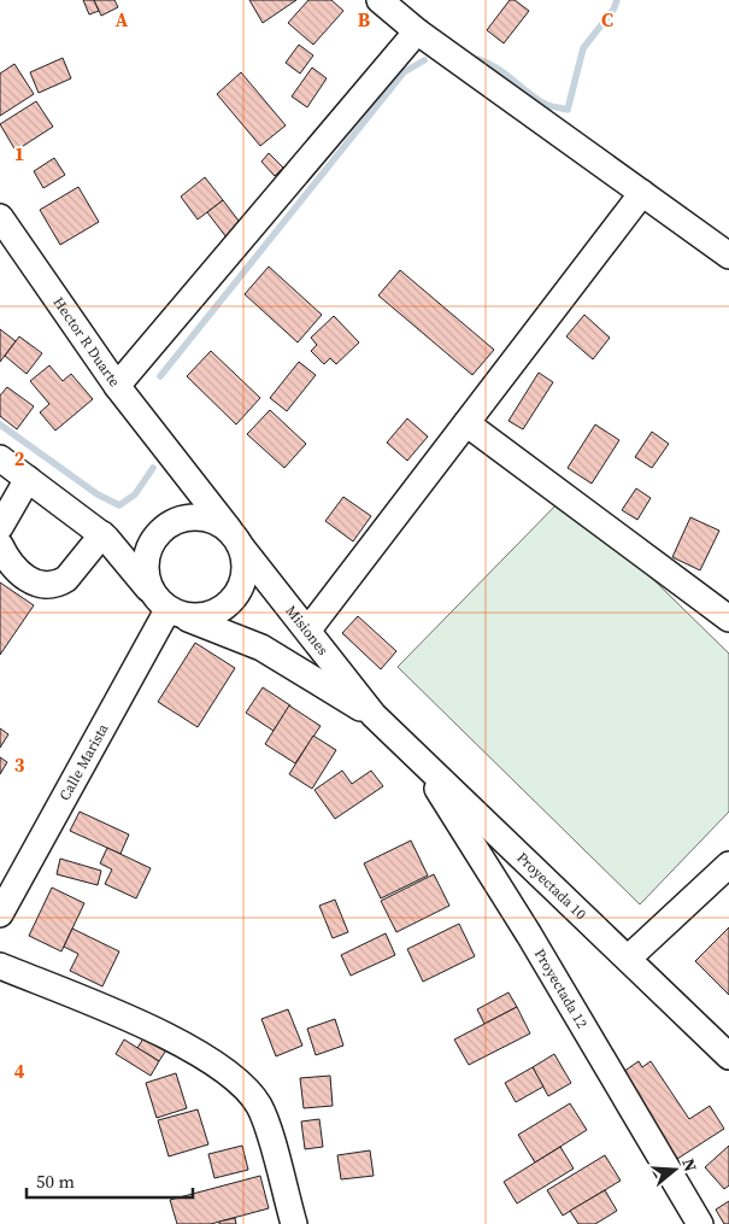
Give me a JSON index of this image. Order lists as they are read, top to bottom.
{
  "streets": {
    "street": [
      "Hector R Duarte",
      "Misiones",
      "Calle Marista",
      "Proyectada 10",
      "Proyectada 12"
    ]
  },
  "crossings": [
    ["Hector R Duarte", "Misiones"],
    ["Misiones", "Calle Marista"],
    ["Misiones", "Proyectada 10"],
    ["Proyectada 10", "Proyectada 12"]
  ],
  "scale_bar": "50 m",
  "north": "right",
  "grid": {
    "columns": ["A", "B", "C"],
    "rows": [
      "1",
      "2",
      "3",
      "4"
    ]
  }
}
